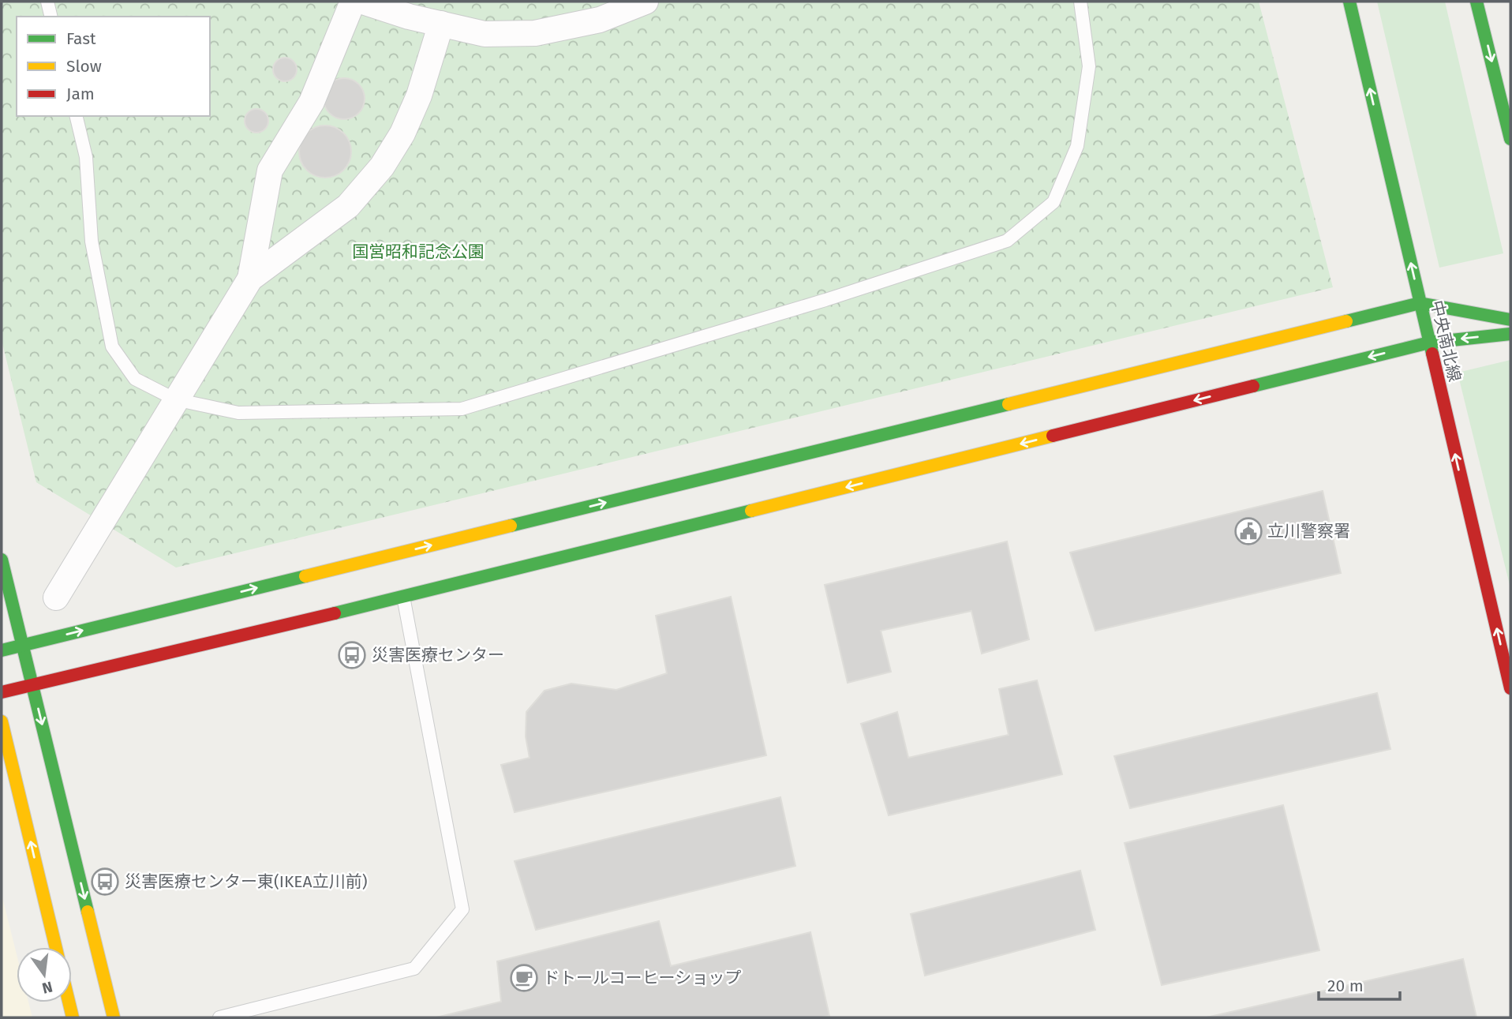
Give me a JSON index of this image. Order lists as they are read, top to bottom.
{
  "streets": {
    "street": ["中央南北線"]
  },
  "one_way": ["中央南北線"],
  "parks": ["国営昭和記念公園"],
  "places": {
    "public building": ["立川警察署"],
    "bus stop": ["災害医療センター", "災害医療センター東(IKEA立川前)"],
    "cafe": ["ドトールコーヒーショップ"]
  },
  "legend": ["Fast", "Slow", "Jam"],
  "scale_bar": "20 m",
  "north": "bottom"
}
